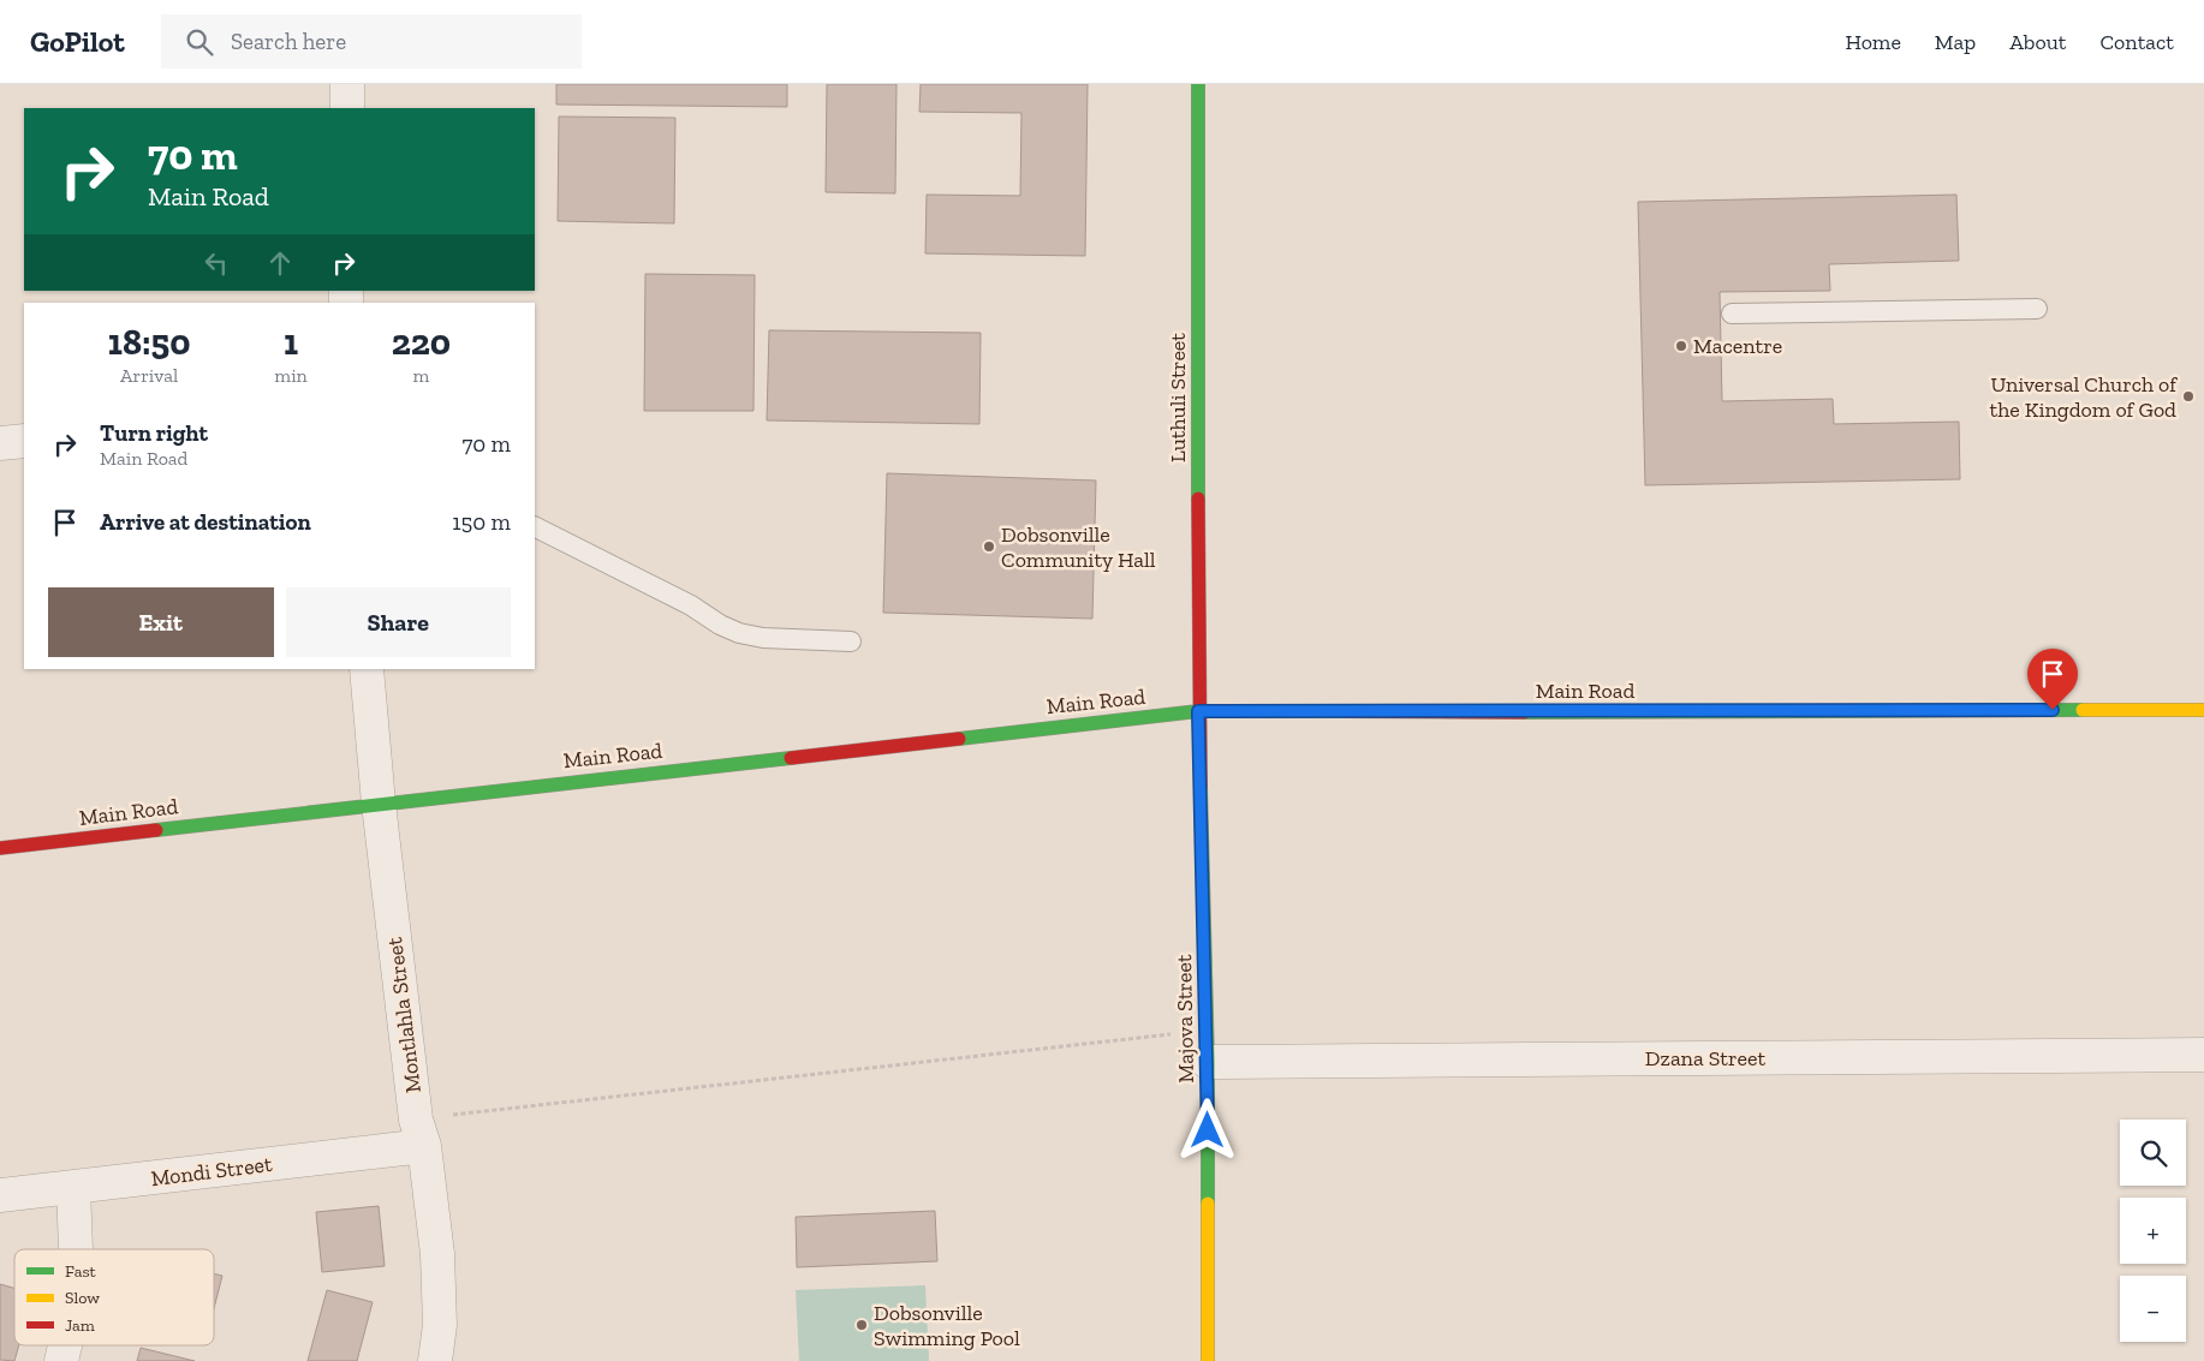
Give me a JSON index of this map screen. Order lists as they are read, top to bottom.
{
  "streets": {
    "street": [
      "Luthuli Street",
      "Main Road",
      "Montlahla Street",
      "Majova Street",
      "Dzana Street",
      "Mondi Street"
    ]
  },
  "crossings": [
    ["Luthuli Street", "Main Road"],
    ["Luthuli Street", "Majova Street"],
    ["Main Road", "Montlahla Street"],
    ["Main Road", "Majova Street"],
    ["Montlahla Street", "Mondi Street"],
    ["Majova Street", "Dzana Street"]
  ],
  "places": [
    "Macentre",
    "Universal Church of the Kingdom of God",
    "Dobsonville Community Hall",
    "Dobsonville Swimming Pool"
  ],
  "legend": ["Fast", "Slow", "Jam"],
  "page": {
    "header": "GoPilot",
    "search": "Search here",
    "nav": [
      "Home",
      "Map",
      "About",
      "Contact"
    ],
    "turn": ["70 m", "Main Road"],
    "eta": [
      "18:50",
      "Arrival",
      "1",
      "min",
      "220",
      "m"
    ],
    "list": [
      {
        "name": "Turn right",
        "note": "Main Road",
        "value": "70 m"
      },
      {
        "name": "Arrive at destination",
        "value": "150 m"
      }
    ],
    "buttons": ["Exit", "Share"],
    "map_buttons": ["+", "−"]
  }
}
